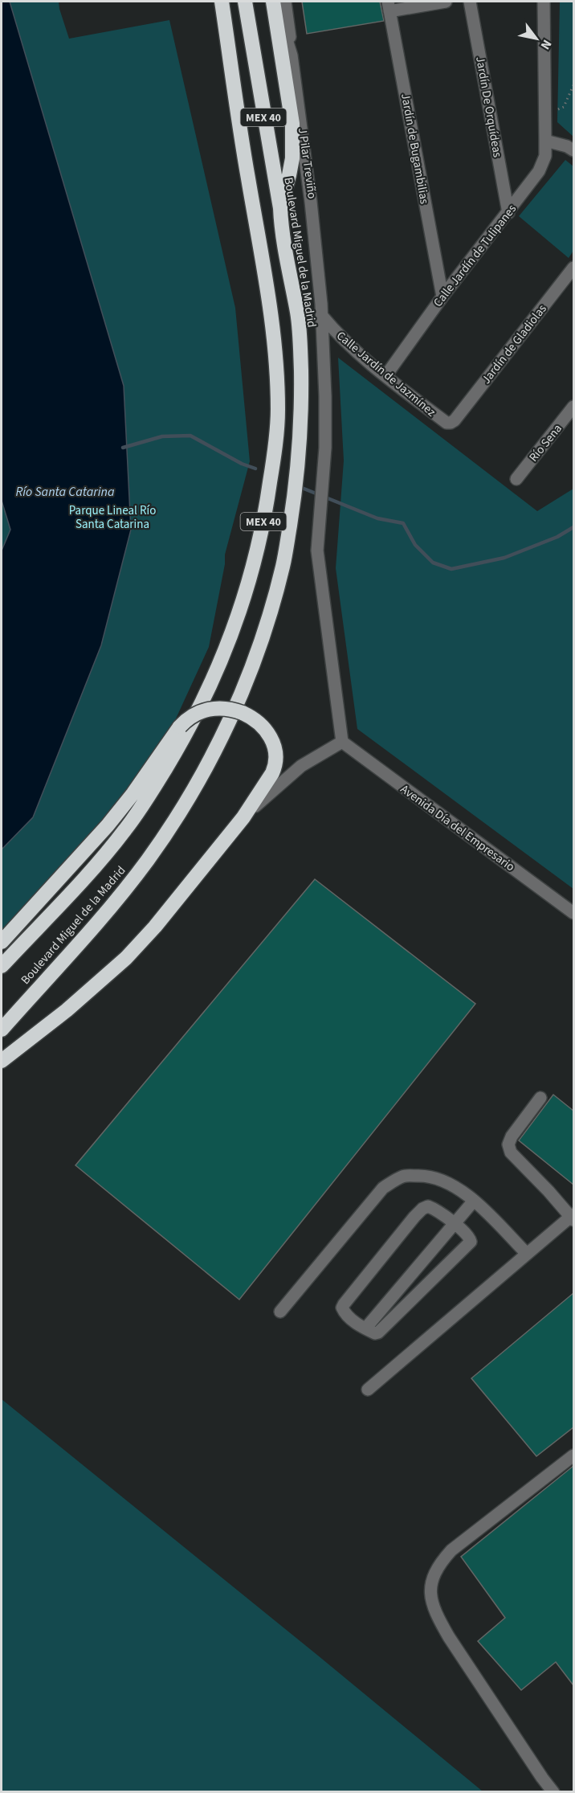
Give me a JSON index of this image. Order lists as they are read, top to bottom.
{
  "streets": {
    "highway": ["MEX 40", "Boulevard Miguel de la Madrid"],
    "street": [
      "Jardín De Orquídeas",
      "Jardín de Bugambilias",
      "J Pilar Treviño",
      "Calle Jardín de Tulipanes",
      "Jardín de Gladiolas",
      "Calle Jardín de Jazmínez",
      "Río Sena",
      "Avenida Día del Empresario"
    ]
  },
  "crossings": [
    ["Jardín De Orquídeas", "Calle Jardín de Tulipanes"],
    ["Jardín de Bugambilias", "Calle Jardín de Tulipanes"],
    ["J Pilar Treviño", "Calle Jardín de Jazmínez"],
    ["Calle Jardín de Tulipanes", "Calle Jardín de Jazmínez"],
    ["Jardín de Gladiolas", "Calle Jardín de Jazmínez"]
  ],
  "water": ["Río Santa Catarina"],
  "parks": ["Parque Lineal Río Santa Catarina"],
  "north": "bottom right"
}
